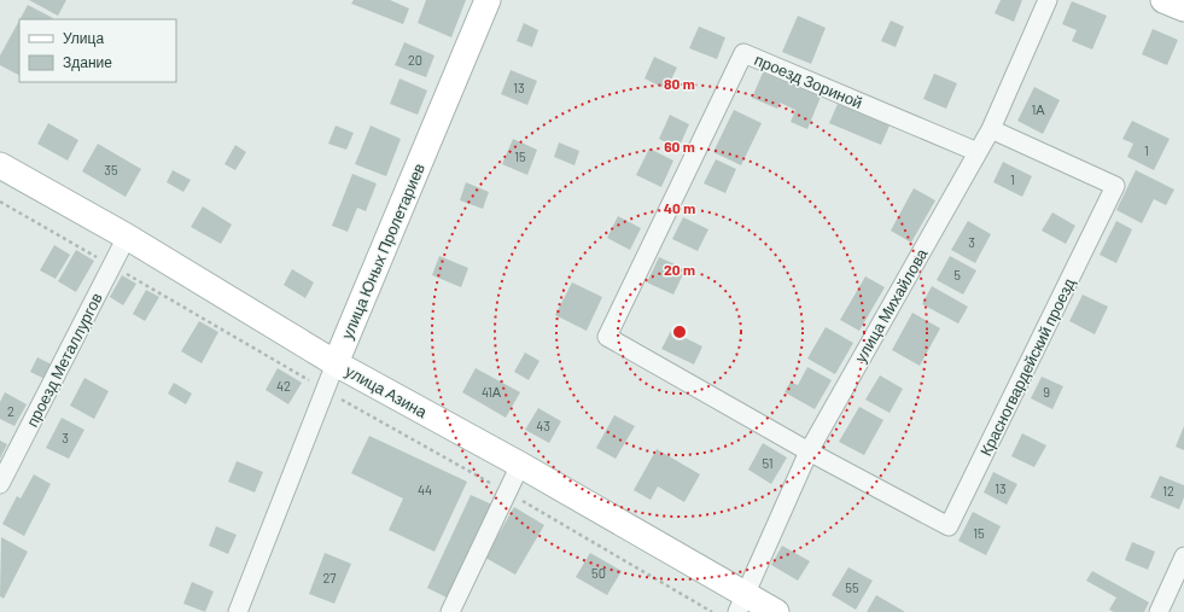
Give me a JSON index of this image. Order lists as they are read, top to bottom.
{
  "streets": {
    "main road": ["улица Юных Пролетариев", "улица Азина"],
    "street": [
      "проезд Зориной",
      "улица Михайлова",
      "проезд Металлургов",
      "Красногвардейский проезд"
    ]
  },
  "crossings": [
    ["проезд Зориной", "улица Михайлова"],
    ["проезд Зориной", "Красногвардейский проезд"],
    ["улица Юных Пролетариев", "улица Азина"],
    ["улица Михайлова", "Красногвардейский проезд"],
    ["улица Михайлова", "улица Азина"],
    ["проезд Металлургов", "улица Азина"]
  ],
  "house_numbers": [
    "20",
    "13",
    "1А",
    "1",
    "15",
    "35",
    "1",
    "3",
    "5",
    "42",
    "41А",
    "9",
    "2",
    "43",
    "3",
    "51",
    "13",
    "44",
    "12",
    "15",
    "50",
    "27",
    "55"
  ],
  "legend": ["Улица", "Здание"],
  "rings": [
    "80 m",
    "60 m",
    "40 m",
    "20 m"
  ]
}
